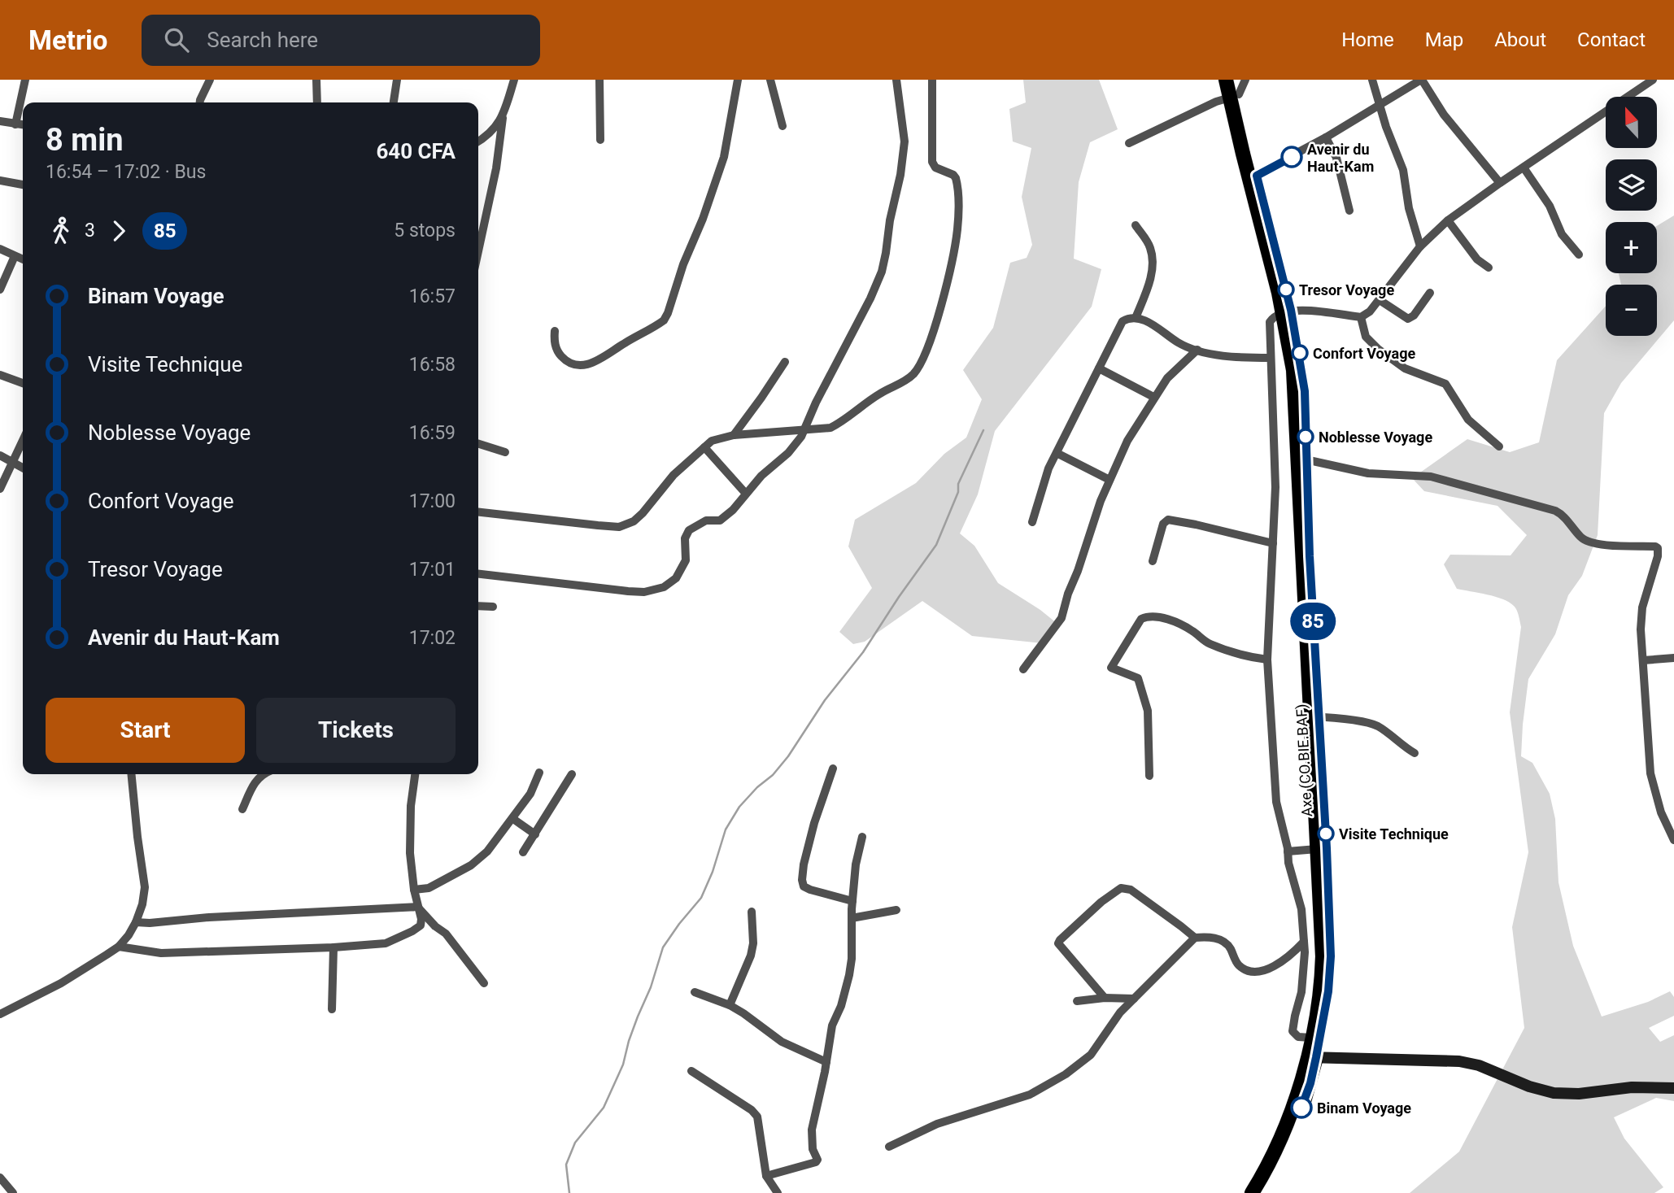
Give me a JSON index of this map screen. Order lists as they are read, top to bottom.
{
  "streets": {
    "highway": ["Axe (CO.BIE.BAF)"]
  },
  "places": [
    "Avenir du Haut-Kam",
    "Tresor Voyage",
    "Confort Voyage",
    "Noblesse Voyage",
    "Visite Technique",
    "Binam Voyage"
  ],
  "lines": ["bus line 85"],
  "north": "top",
  "page": {
    "header": "Metrio",
    "search": "Search here",
    "nav": [
      "Home",
      "Map",
      "About",
      "Contact"
    ],
    "on_map": "85",
    "map_buttons": ["+", "−"],
    "heading": ["8 min", "16:54 – 17:02 · Bus", "640 CFA"],
    "legs": ["3", "85", "5 stops"],
    "list": [
      {
        "name": "Binam Voyage",
        "value": "16:57"
      },
      {
        "name": "Visite Technique",
        "value": "16:58"
      },
      {
        "name": "Noblesse Voyage",
        "value": "16:59"
      },
      {
        "name": "Confort Voyage",
        "value": "17:00"
      },
      {
        "name": "Tresor Voyage",
        "value": "17:01"
      },
      {
        "name": "Avenir du Haut-Kam",
        "value": "17:02"
      }
    ],
    "buttons": ["Start", "Tickets"]
  }
}
